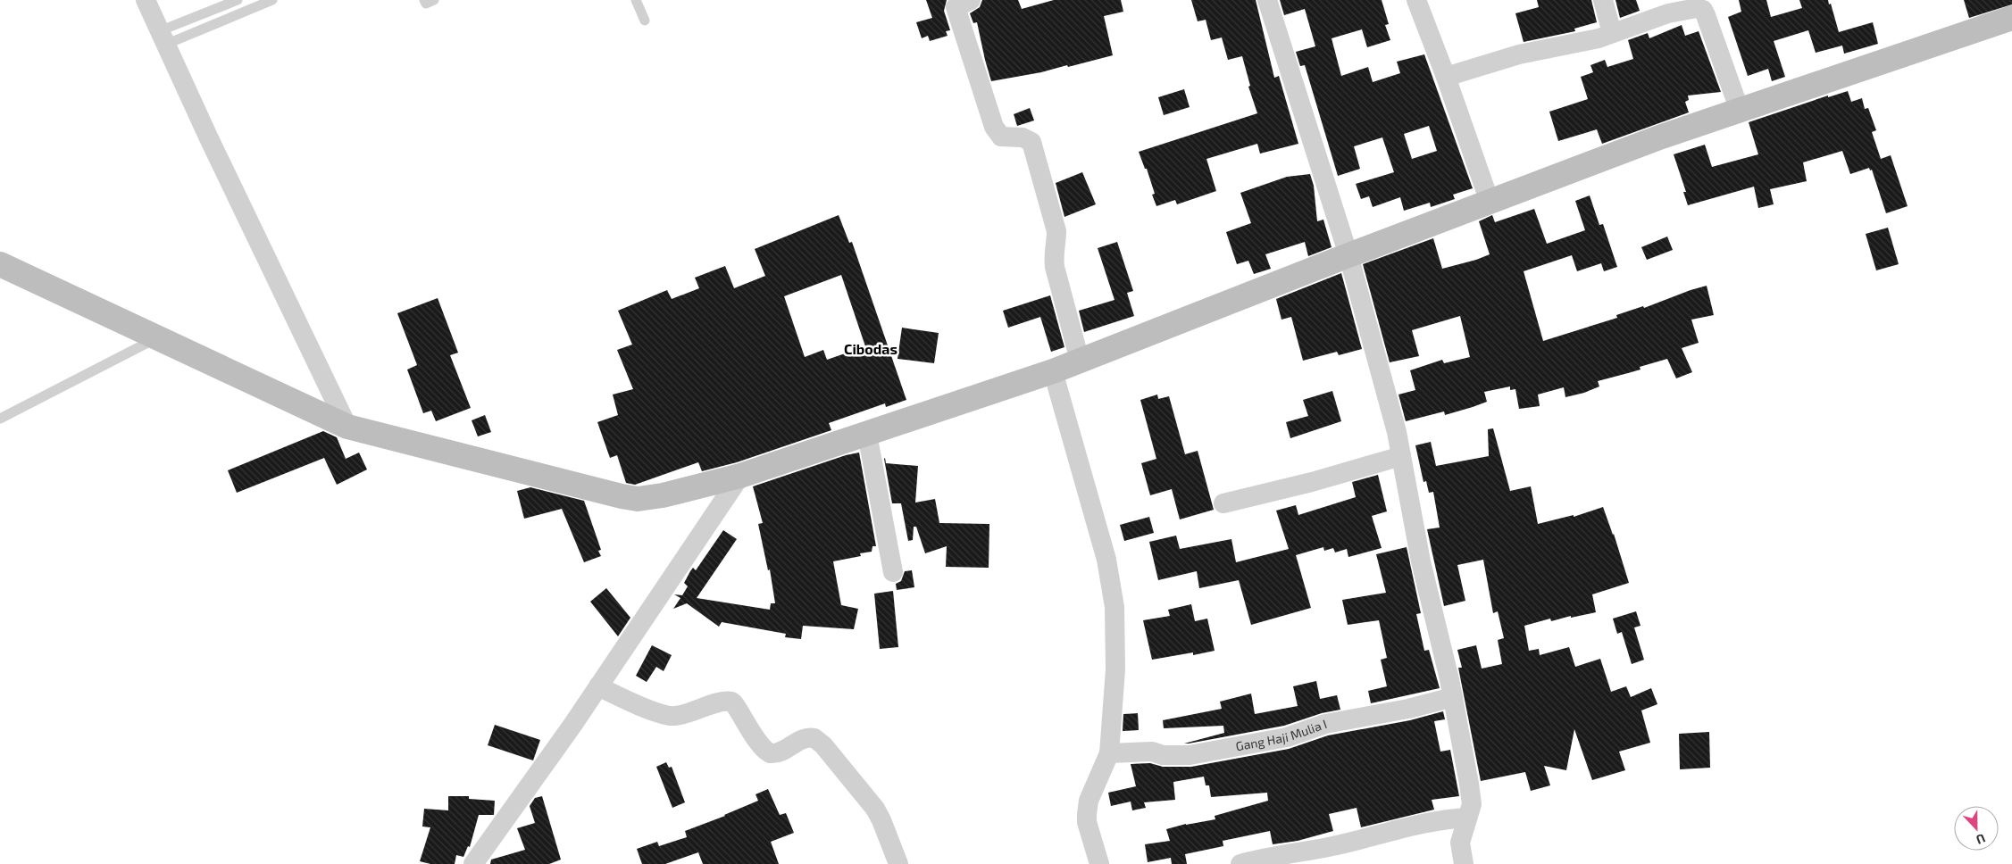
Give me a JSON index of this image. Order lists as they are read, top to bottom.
{
  "streets": {
    "street": ["Gang Haji Mulia I"]
  },
  "districts": ["Cibodas"],
  "north": "bottom"
}
